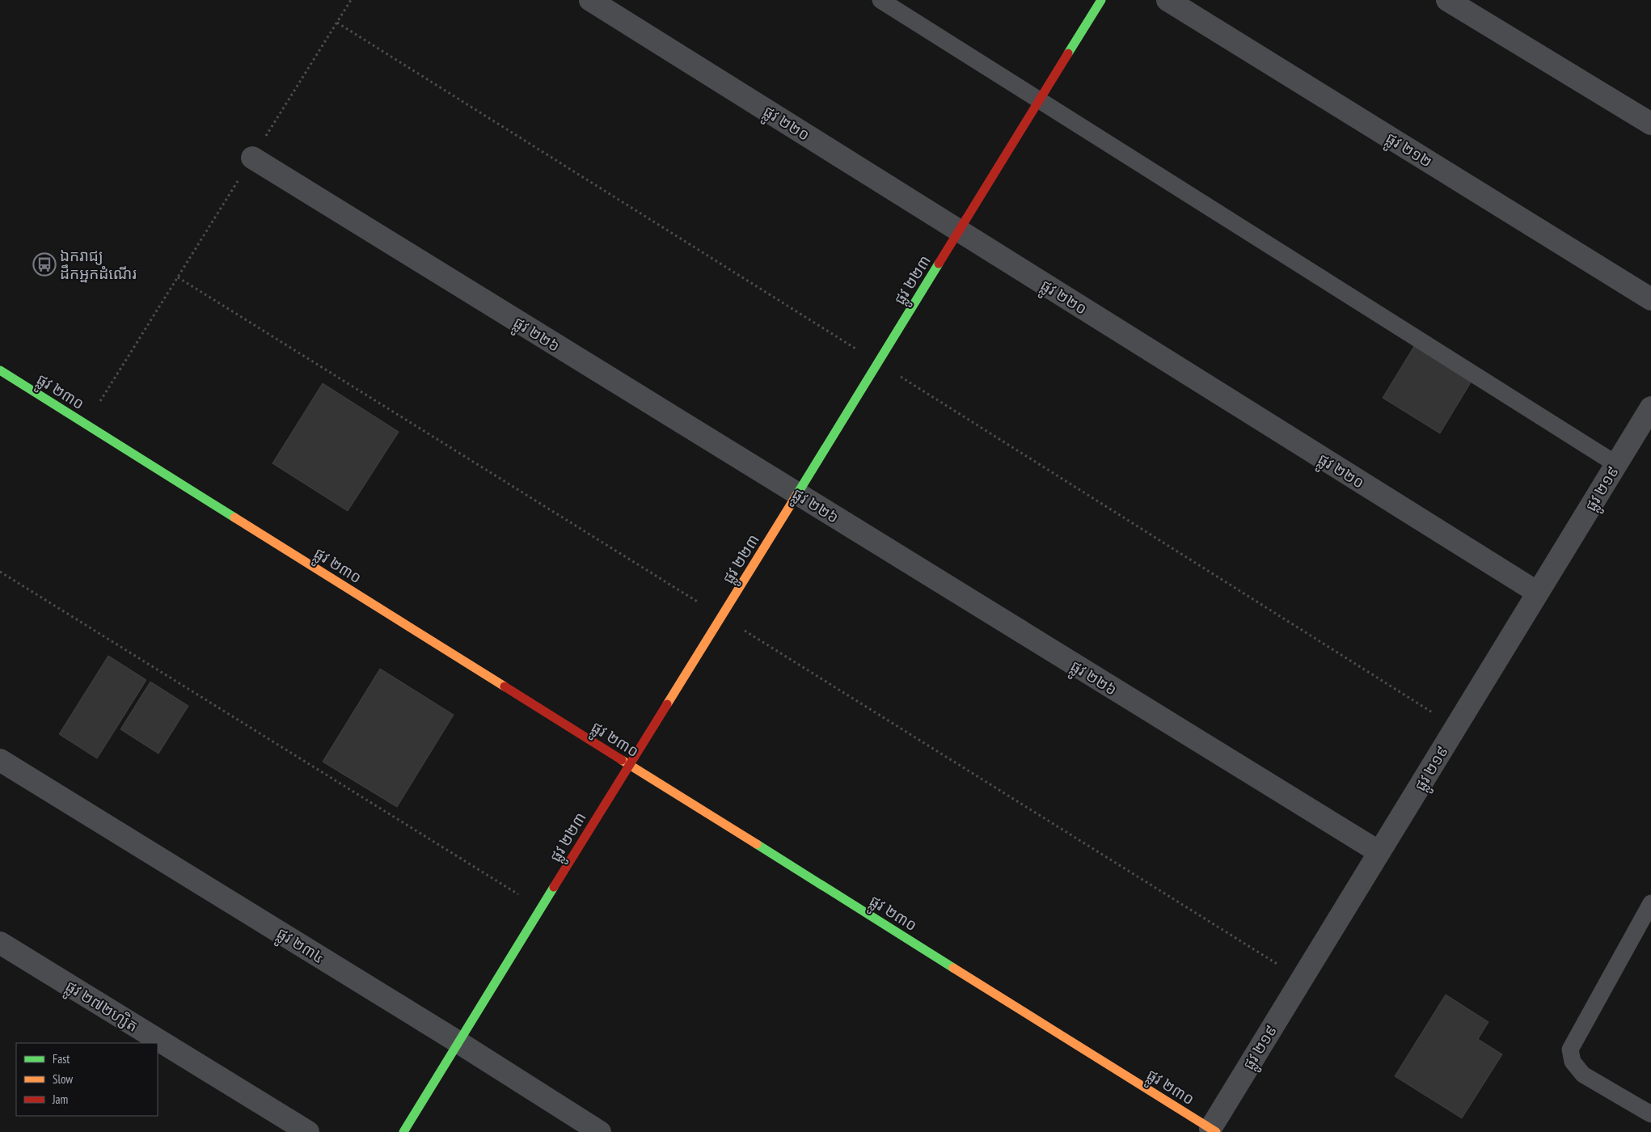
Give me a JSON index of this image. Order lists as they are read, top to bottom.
{
  "streets": {
    "street": [
      "ផ្លូវ ២២០",
      "ផ្លូវ ២១២",
      "ផ្លូវ ២២៣",
      "ផ្លូវ ២២៦",
      "ផ្លូវ ២៣០",
      "ផ្លូវ ២១៩",
      "ផ្លូវ ២៣៤",
      "ផ្លូវ ២៧២ហ្សិត"
    ]
  },
  "crossings": [
    ["ផ្លូវ ២២០", "ផ្លូវ ២២៣"],
    ["ផ្លូវ ២២០", "ផ្លូវ ២១៩"],
    ["ផ្លូវ ២២៣", "ផ្លូវ ២២៦"],
    ["ផ្លូវ ២២៣", "ផ្លូវ ២៣០"],
    ["ផ្លូវ ២២៣", "ផ្លូវ ២៣៤"],
    ["ផ្លូវ ២២៦", "ផ្លូវ ២១៩"],
    ["ផ្លូវ ២៣០", "ផ្លូវ ២១៩"]
  ],
  "places": {
    "bus stop": ["ឯករាជ្យ ដឹកអ្នកដំណើរ"]
  },
  "legend": ["Fast", "Slow", "Jam"]
}
